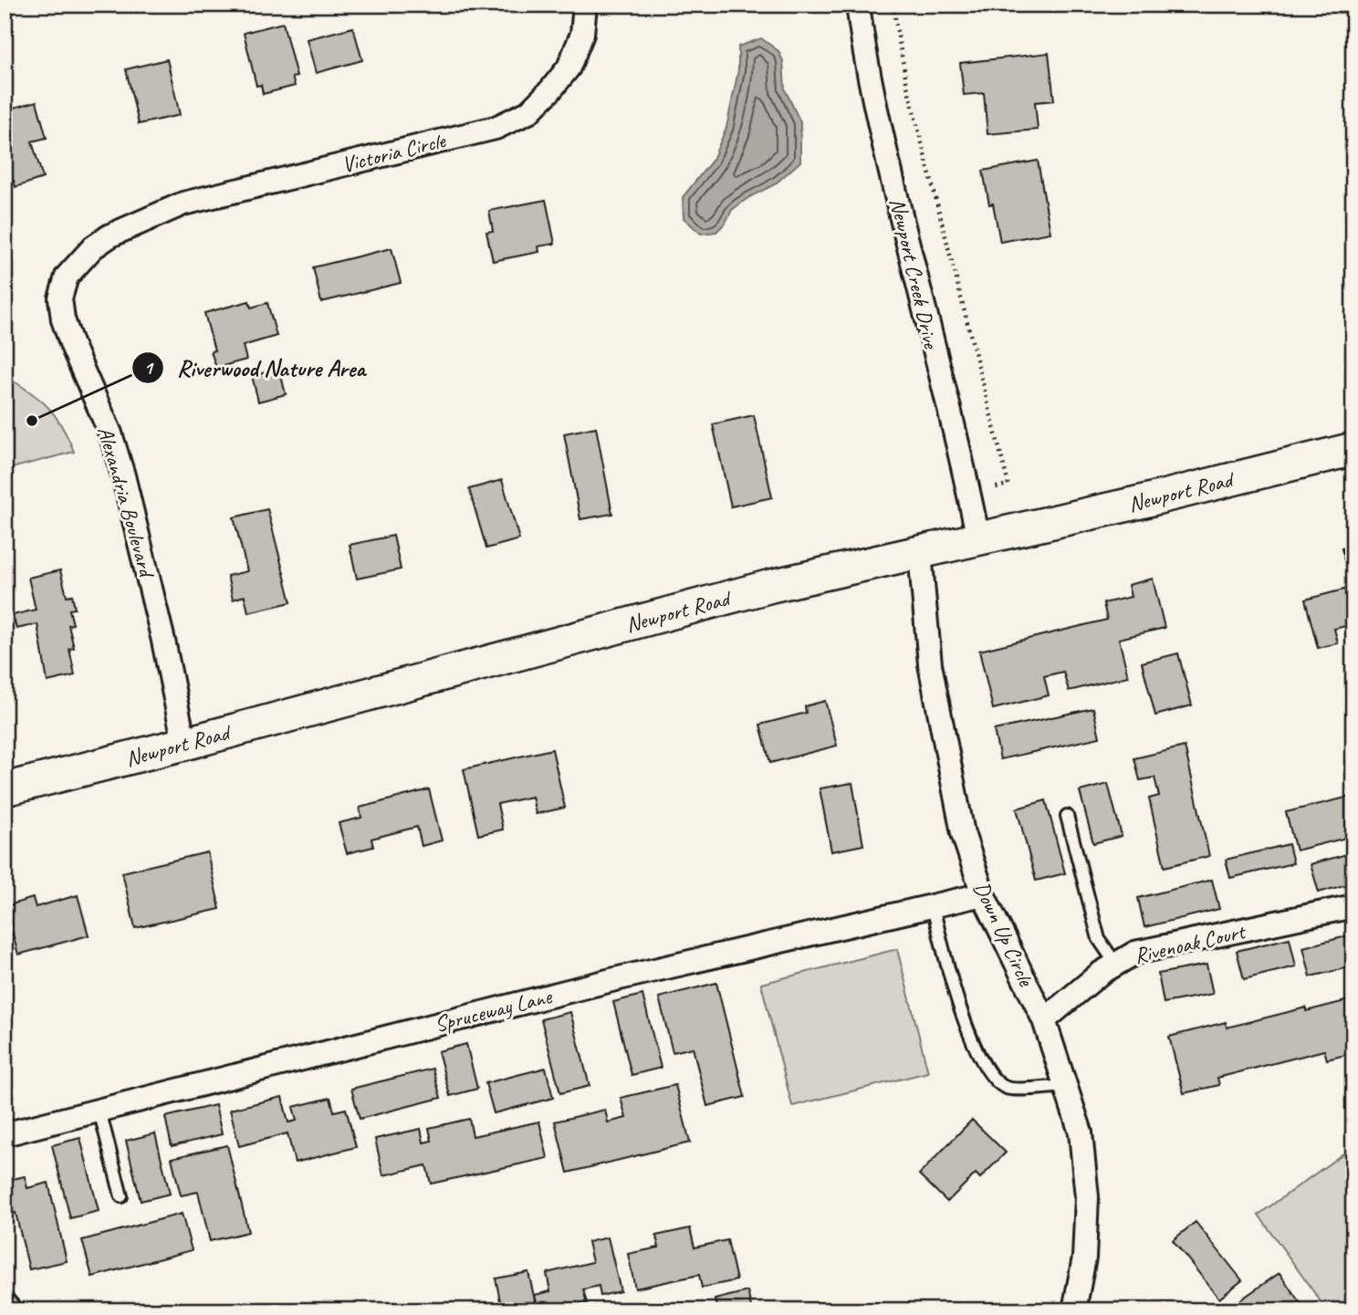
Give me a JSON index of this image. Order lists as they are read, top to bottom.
{
  "streets": {
    "street": [
      "Victoria Circle",
      "Newport Creek Drive",
      "Newport Road",
      "Alexandria Boulevard",
      "Down Up Circle",
      "Rivenoak Court",
      "Spruceway Lane"
    ]
  },
  "crossings": [
    ["Victoria Circle", "Alexandria Boulevard"],
    ["Newport Creek Drive", "Newport Road"],
    ["Newport Road", "Alexandria Boulevard"],
    ["Newport Road", "Down Up Circle"],
    ["Down Up Circle", "Rivenoak Court"],
    ["Down Up Circle", "Spruceway Lane"]
  ],
  "places": ["Riverwood Nature Area"]
}
